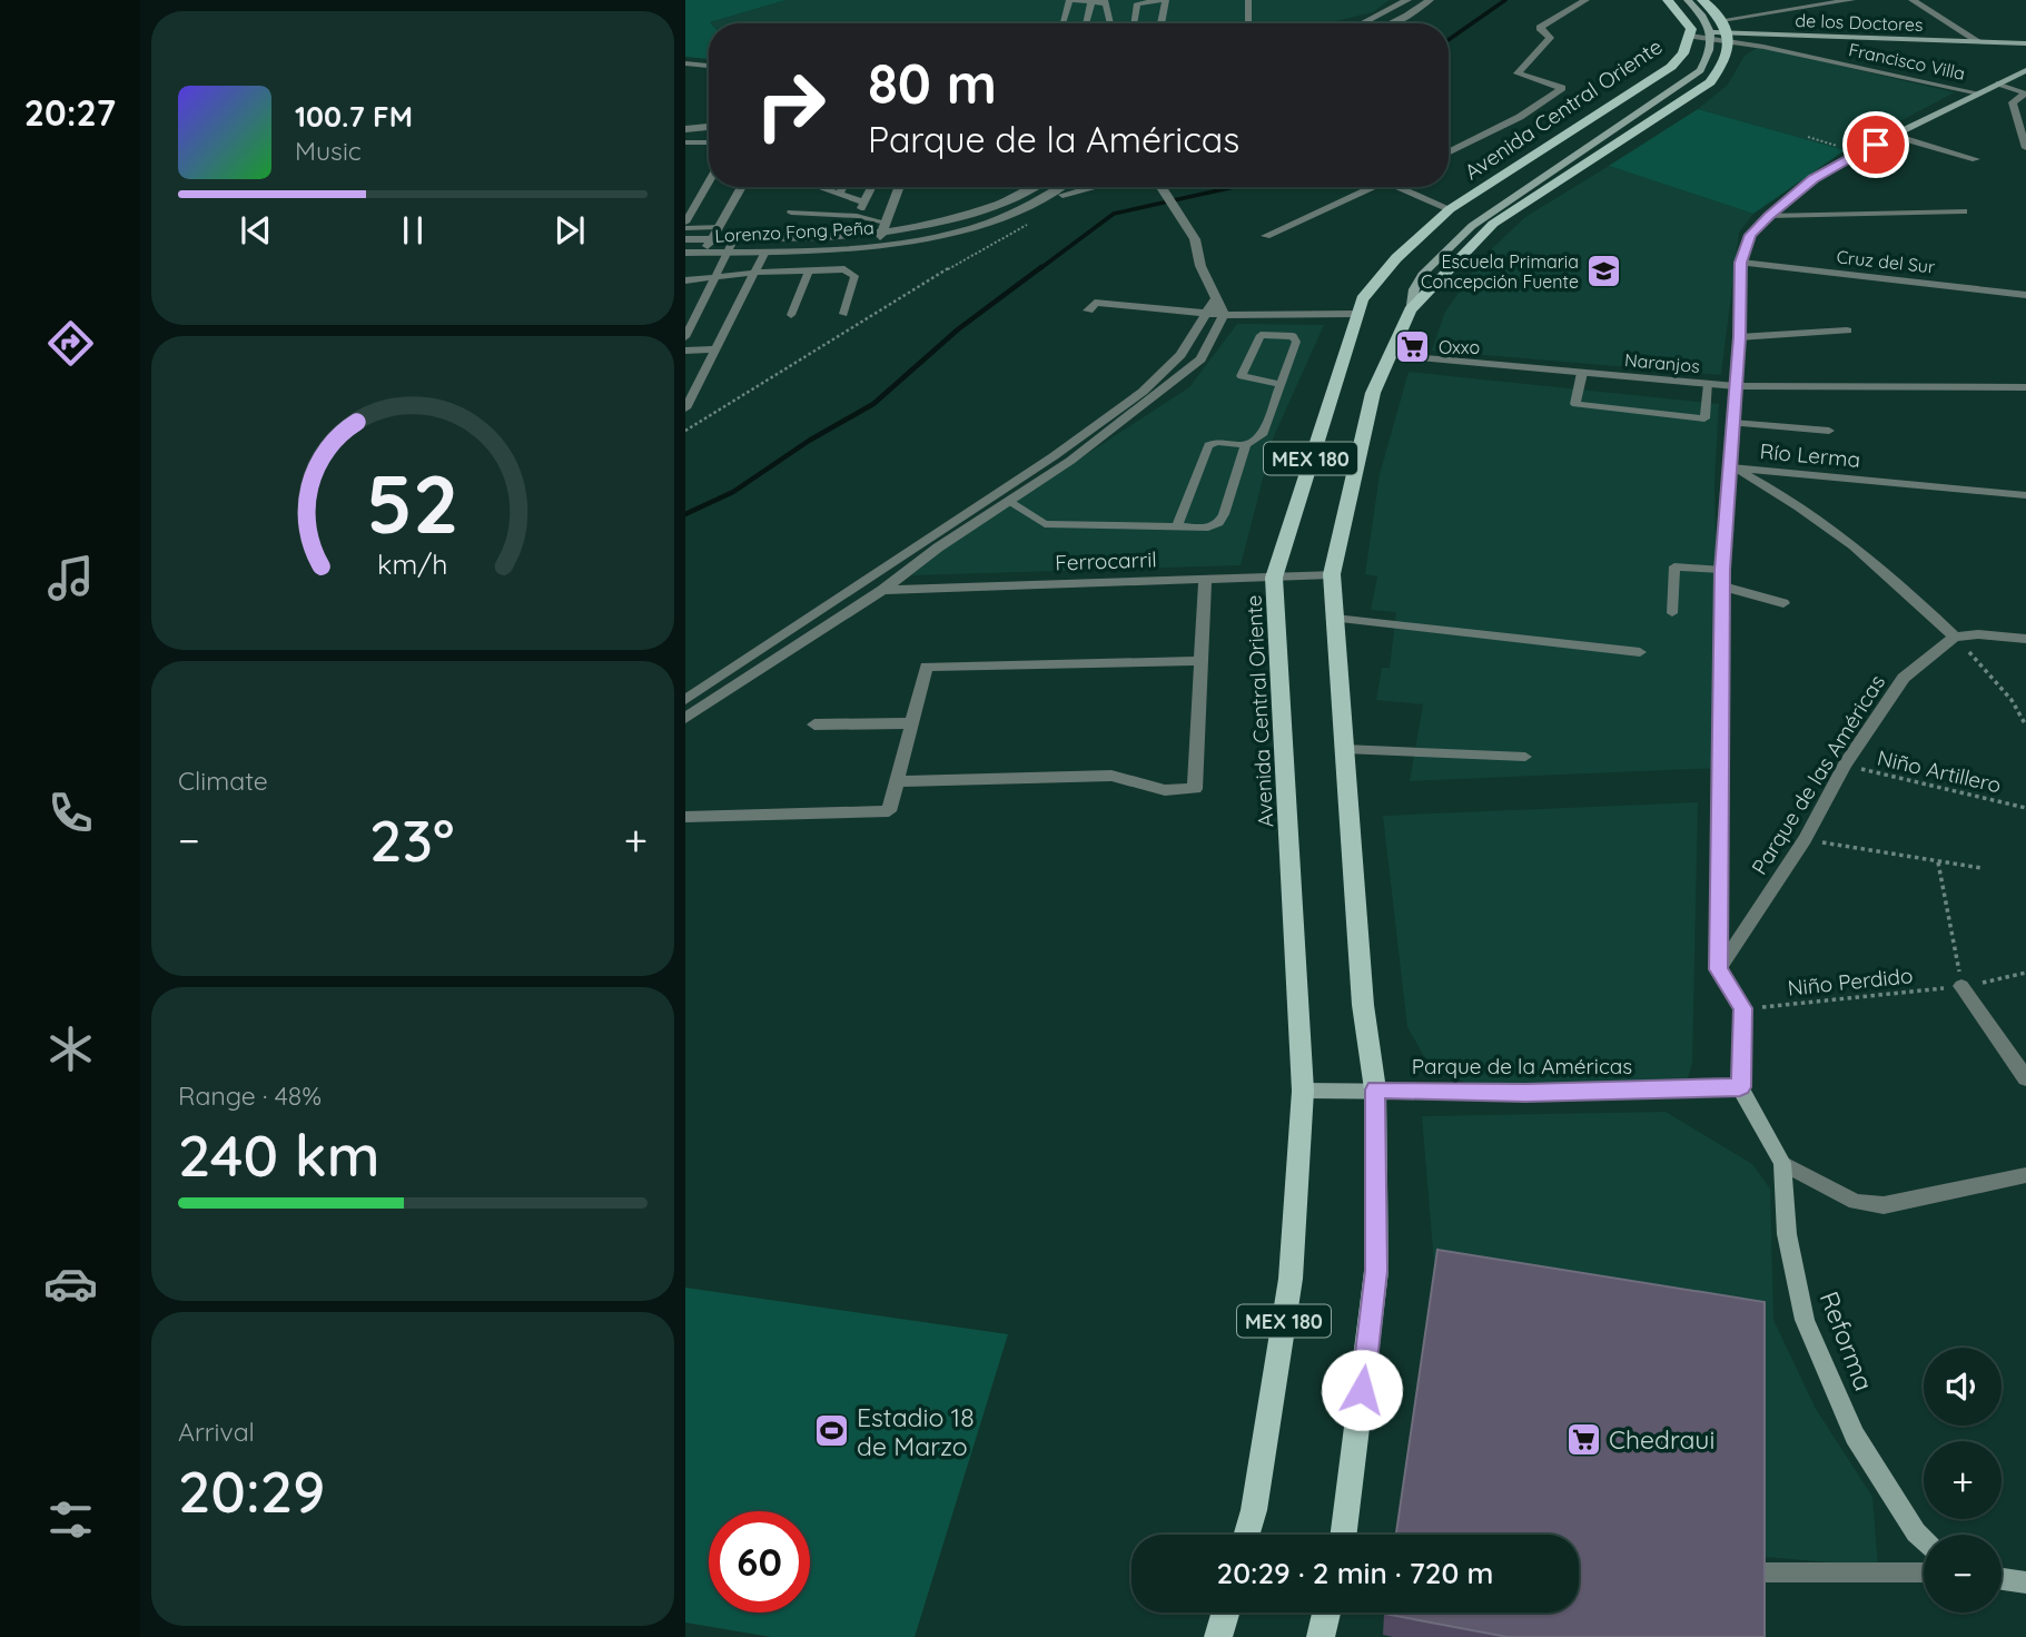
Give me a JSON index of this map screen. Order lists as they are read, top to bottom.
{
  "streets": {
    "main road": ["Avenida Central Oriente", "MEX 180"],
    "street": [
      "de los Doctores",
      "Francisco Villa",
      "Lorenzo Fong Peña",
      "Cruz del Sur",
      "Naranjos",
      "Río Lerma",
      "Ferrocarril",
      "Parque de las Américas",
      "Parque de la Américas",
      "Reforma"
    ],
    "path": ["Niño Artillero", "Niño Perdido"]
  },
  "crossings": [
    ["de los Doctores", "Francisco Villa"],
    ["de los Doctores", "MEX 180"],
    ["Francisco Villa", "Avenida Central Oriente"],
    ["Francisco Villa", "MEX 180"],
    ["Avenida Central Oriente", "MEX 180"],
    ["Avenida Central Oriente", "Ferrocarril"],
    ["Avenida Central Oriente", "Parque de la Américas"],
    ["Naranjos", "MEX 180"],
    ["Río Lerma", "Parque de las Américas"],
    ["MEX 180", "Ferrocarril"],
    ["MEX 180", "Parque de la Américas"],
    ["Niño Artillero", "Parque de las Américas"],
    ["Parque de la Américas", "Reforma"]
  ],
  "places": {
    "school or university": ["Escuela Primaria Concepción Fuente"],
    "supermarket": ["Oxxo", "Chedraui"],
    "sports": ["Estadio 18 de Marzo"]
  },
  "page": {
    "tabs": "20:27",
    "turn": ["80 m", "Parque de la Américas"],
    "song": ["100.7 FM", "Music"],
    "tile": [
      "Climate",
      ["Range · 48%", "240 km"],
      ["Arrival", "20:29"]
    ],
    "heat": ["−", "23°", "+"],
    "map_buttons": ["+", "−"],
    "limit": "60",
    "trip": "20:29 · 2 min · 720 m",
    "gauge": ["52", "km/h"]
  }
}
